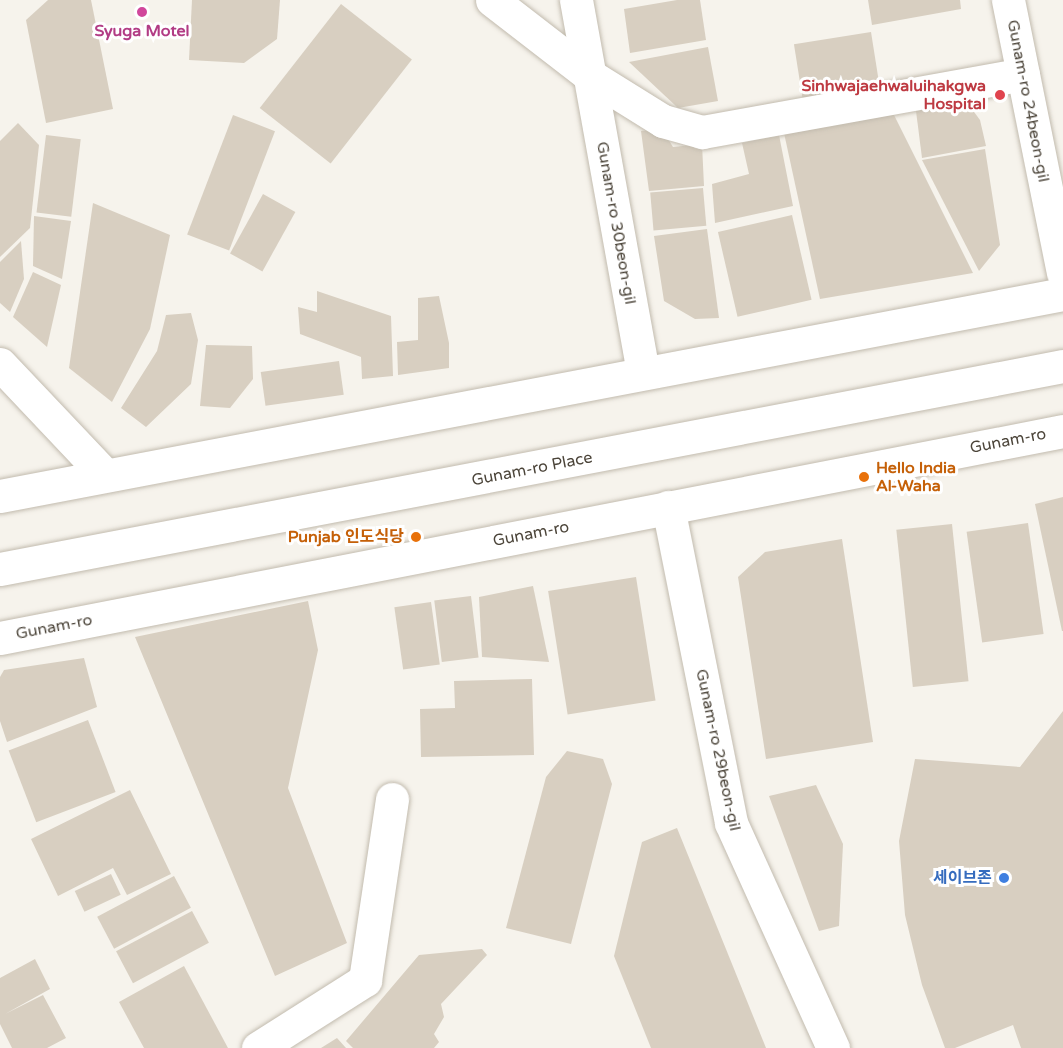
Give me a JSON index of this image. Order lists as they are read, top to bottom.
{
  "streets": {
    "street": [
      "Gunam-ro 24beon-gil",
      "Gunam-ro 30beon-gil",
      "Gunam-ro",
      "Gunam-ro Place",
      "Gunam-ro 29beon-gil"
    ]
  },
  "crossings": [
    ["Gunam-ro", "Gunam-ro 29beon-gil"]
  ],
  "places": [
    "Syuga Motel",
    "Sinhwajaehwaluihakgwa Hospital",
    "Hello India Al-Waha",
    "Punjab 인도식당",
    "세이브존"
  ]
}
